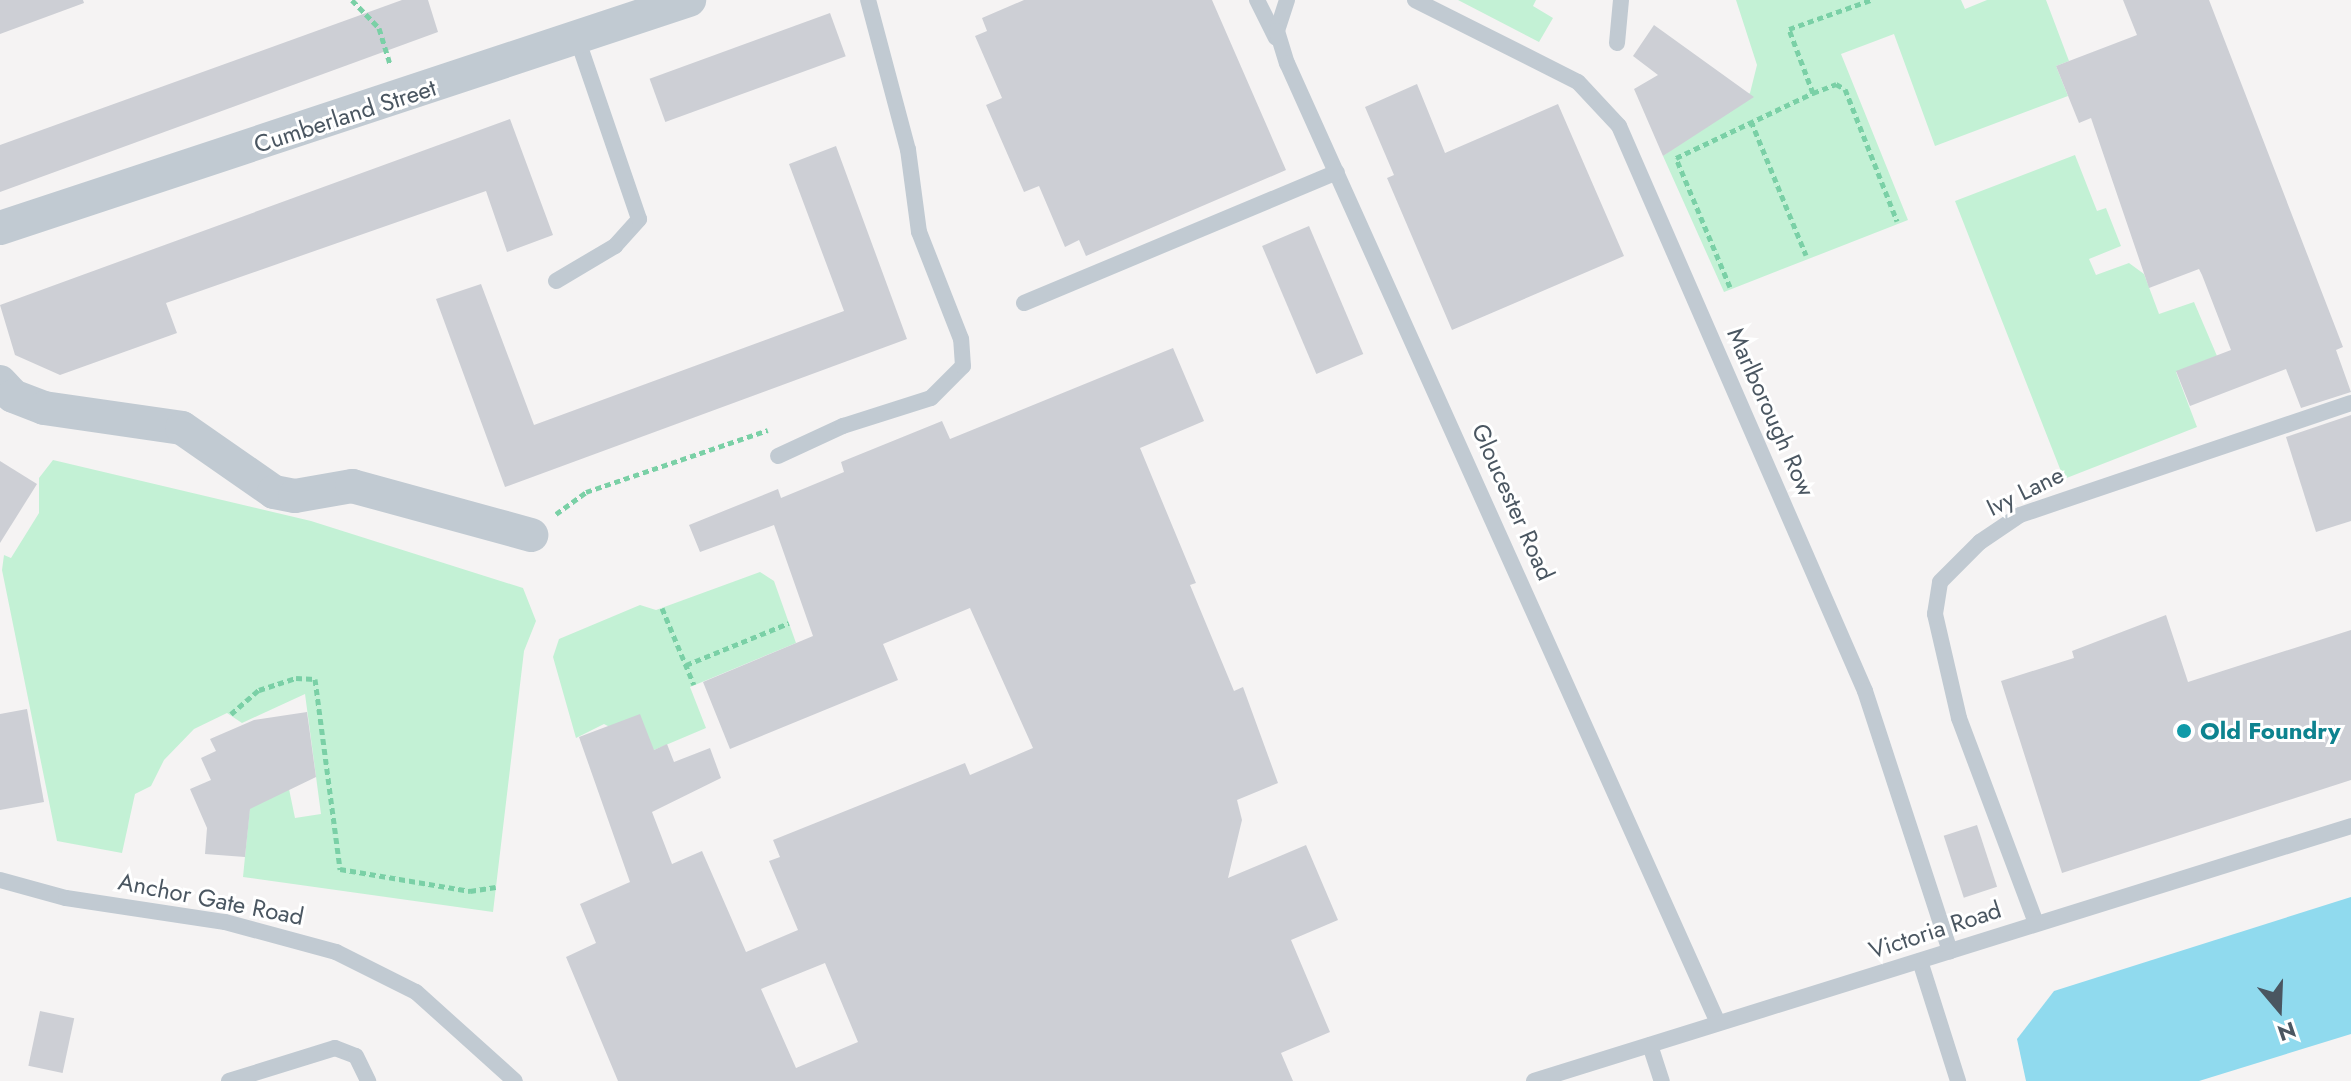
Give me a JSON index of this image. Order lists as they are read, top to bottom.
{
  "streets": {
    "street": ["Cumberland Street"],
    "lane": [
      "Marlborough Row",
      "Ivy Lane",
      "Gloucester Road",
      "Anchor Gate Road",
      "Victoria Road"
    ]
  },
  "crossings": [
    ["Marlborough Row", "Victoria Road"],
    ["Ivy Lane", "Victoria Road"],
    ["Gloucester Road", "Victoria Road"]
  ],
  "places": ["Old Foundry"],
  "north": "bottom"
}
